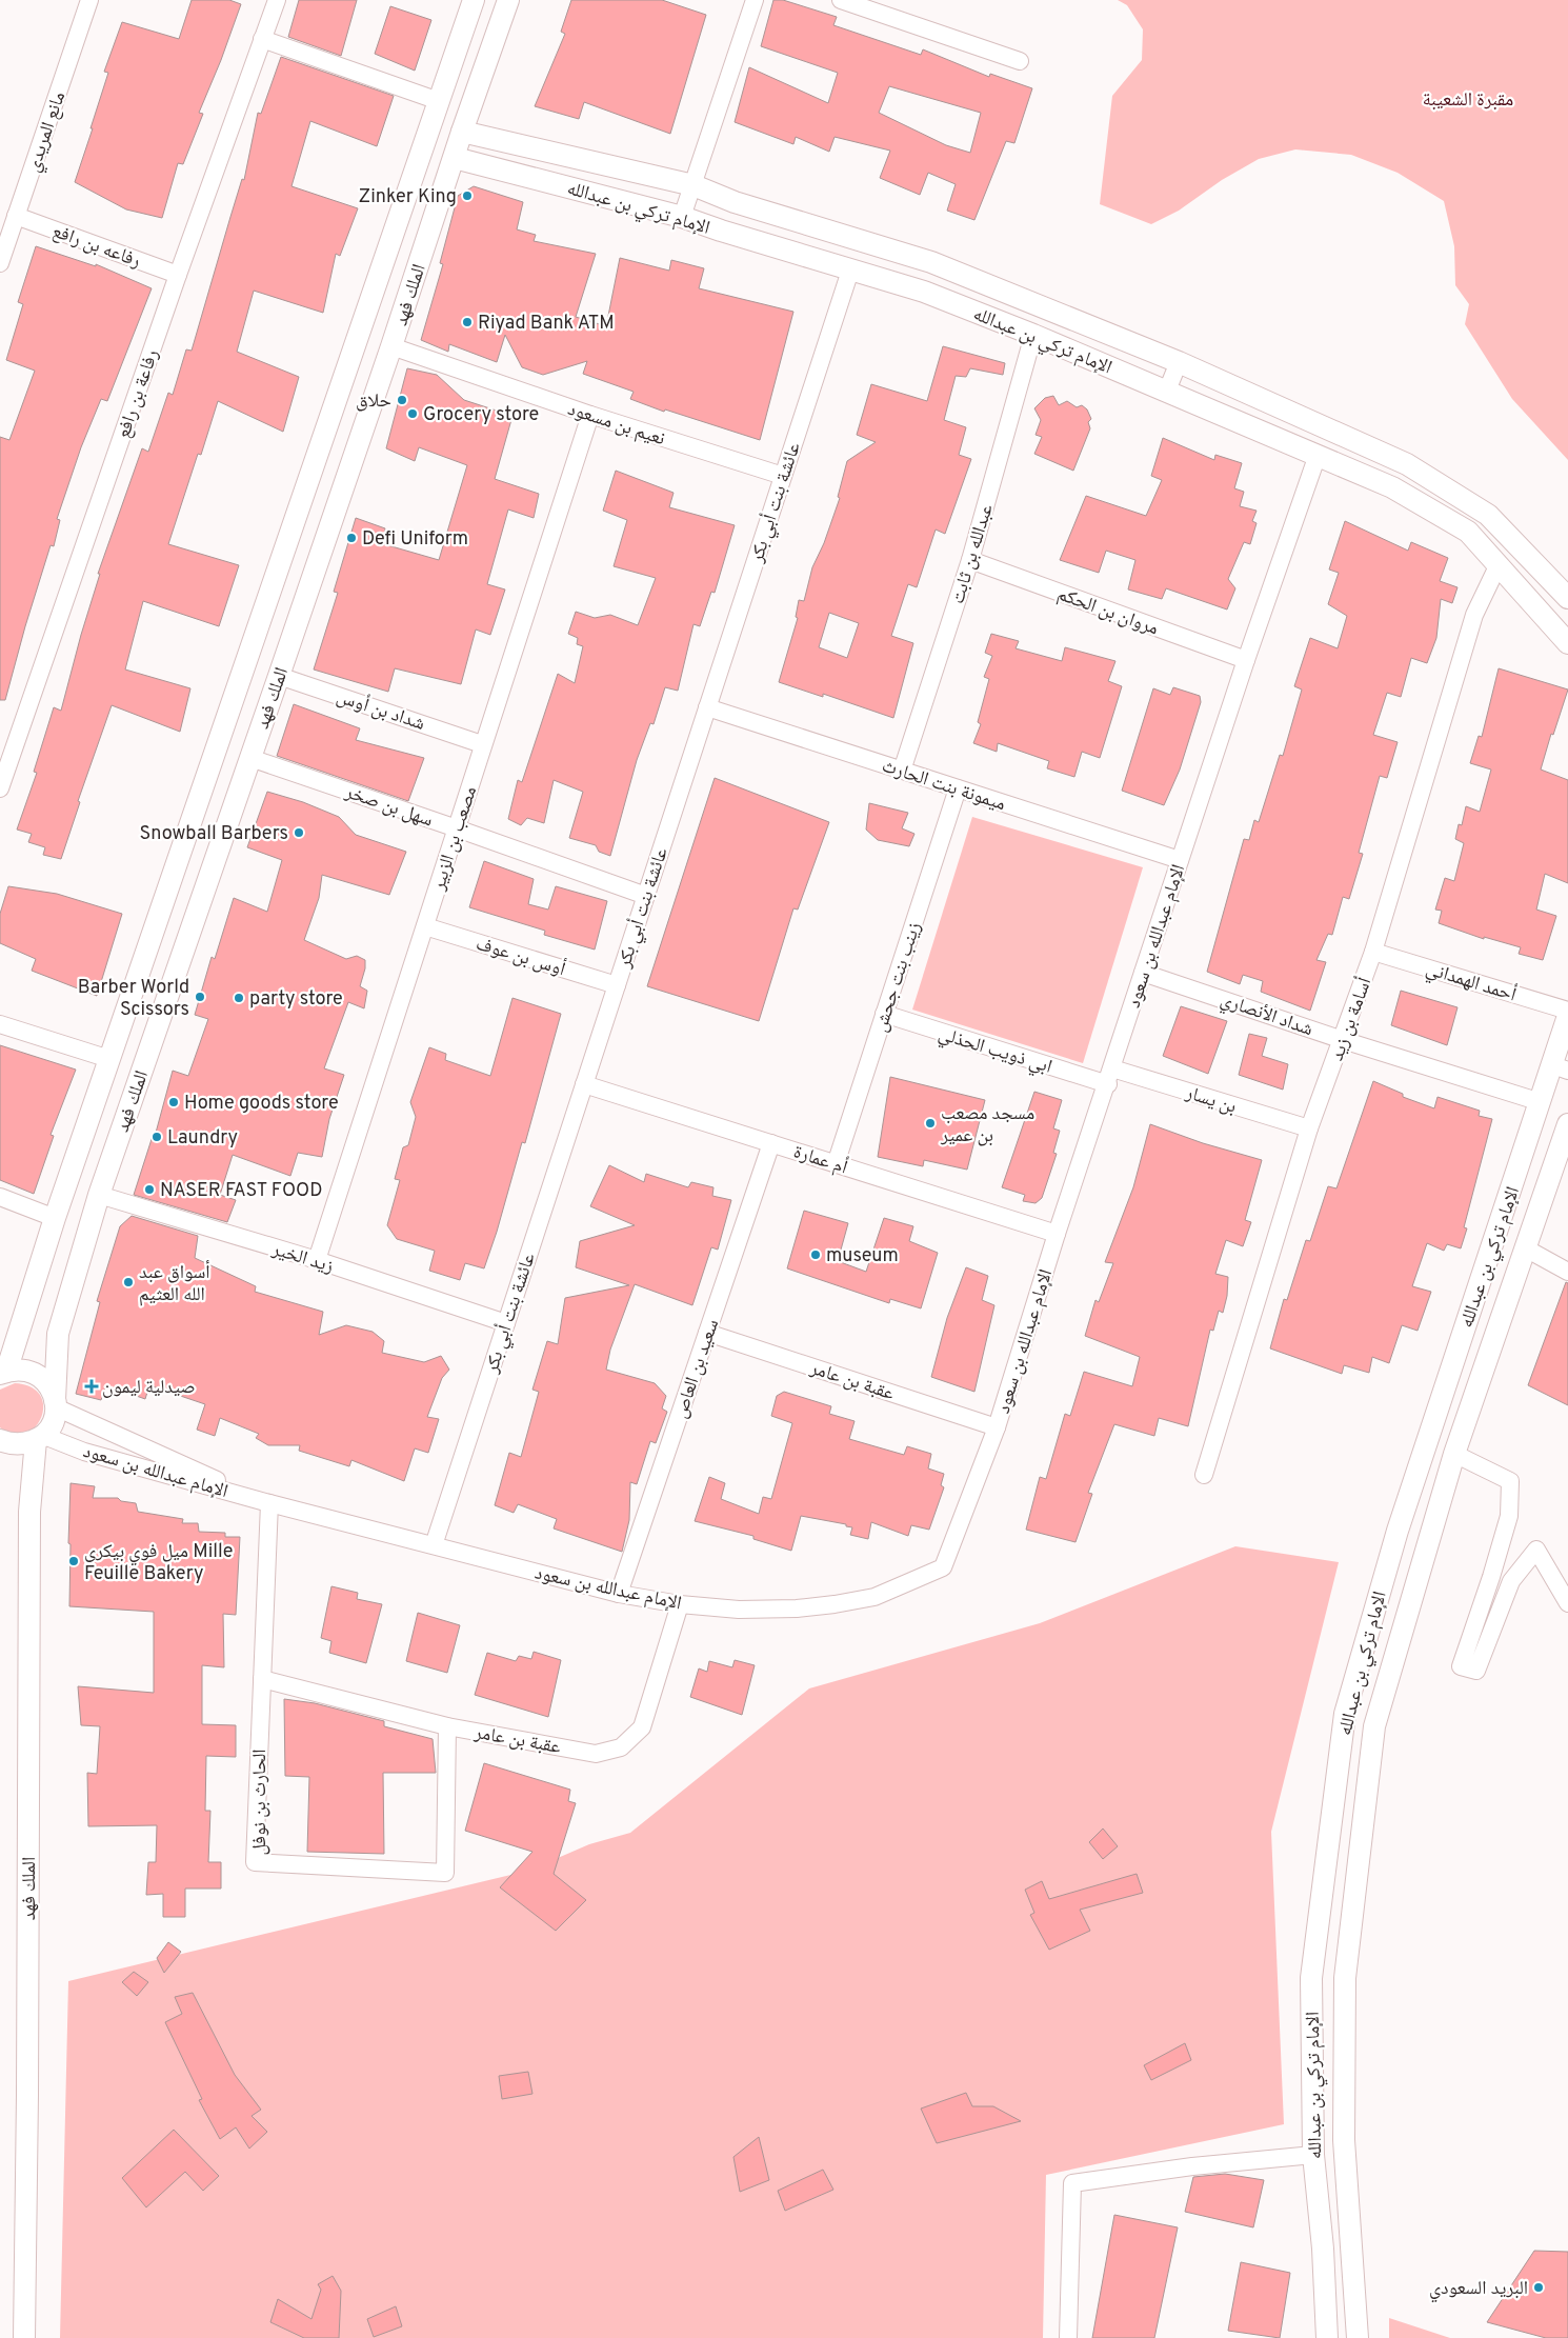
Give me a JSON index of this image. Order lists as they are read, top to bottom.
{
  "streets": {
    "street": [
      "مانع المريدي",
      "الإمام تركي بن عبدالله",
      "رفاعه بن رافع",
      "الملك فهد",
      "رفاعة بن رافع",
      "نعيم بن مسعود",
      "عائشة بنت أبي بكر",
      "عبدالله بن ثابت",
      "مروان بن الحكم",
      "شداد بن أوس",
      "ميمونة بنت الحارث",
      "سهل بن صخر",
      "مصعب بن الزبير",
      "الإمام عبدالله بن سعود",
      "أوس بن عوف",
      "زينب بنت جحش",
      "أحمد الهمداني",
      "شداد الأنصاري",
      "أسامة بن زيد",
      "ابي ذويب الحذلي",
      "بن يسار",
      "أم عمارة",
      "زيد الخير",
      "سعيد بن العاص",
      "عقبة بن عامر",
      "الحارث بن نوفل"
    ]
  },
  "crossings": [
    ["مانع المريدي", "رفاعه بن رافع"],
    ["الإمام تركي بن عبدالله", "الملك فهد"],
    ["الإمام تركي بن عبدالله", "عائشة بنت أبي بكر"],
    ["الإمام تركي بن عبدالله", "عبدالله بن ثابت"],
    ["الإمام تركي بن عبدالله", "الإمام عبدالله بن سعود"],
    ["الإمام تركي بن عبدالله", "شداد الأنصاري"],
    ["الإمام تركي بن عبدالله", "أسامة بن زيد"],
    ["رفاعه بن رافع", "رفاعة بن رافع"],
    ["الملك فهد", "نعيم بن مسعود"],
    ["الملك فهد", "شداد بن أوس"],
    ["الملك فهد", "سهل بن صخر"],
    ["الملك فهد", "الإمام عبدالله بن سعود"],
    ["الملك فهد", "زيد الخير"],
    ["نعيم بن مسعود", "عائشة بنت أبي بكر"],
    ["نعيم بن مسعود", "مصعب بن الزبير"],
    ["عائشة بنت أبي بكر", "ميمونة بنت الحارث"],
    ["عائشة بنت أبي بكر", "سهل بن صخر"],
    ["عائشة بنت أبي بكر", "الإمام عبدالله بن سعود"],
    ["عائشة بنت أبي بكر", "أوس بن عوف"],
    ["عائشة بنت أبي بكر", "أم عمارة"],
    ["عائشة بنت أبي بكر", "زيد الخير"],
    ["عبدالله بن ثابت", "مروان بن الحكم"],
    ["عبدالله بن ثابت", "ميمونة بنت الحارث"],
    ["مروان بن الحكم", "الإمام عبدالله بن سعود"],
    ["شداد بن أوس", "مصعب بن الزبير"],
    ["ميمونة بنت الحارث", "الإمام عبدالله بن سعود"],
    ["ميمونة بنت الحارث", "زينب بنت جحش"],
    ["سهل بن صخر", "مصعب بن الزبير"],
    ["مصعب بن الزبير", "أوس بن عوف"],
    ["مصعب بن الزبير", "زيد الخير"],
    ["الإمام عبدالله بن سعود", "شداد الأنصاري"],
    ["الإمام عبدالله بن سعود", "ابي ذويب الحذلي"],
    ["الإمام عبدالله بن سعود", "بن يسار"],
    ["الإمام عبدالله بن سعود", "أم عمارة"],
    ["الإمام عبدالله بن سعود", "سعيد بن العاص"],
    ["الإمام عبدالله بن سعود", "عقبة بن عامر"],
    ["الإمام عبدالله بن سعود", "الحارث بن نوفل"],
    ["زينب بنت جحش", "ابي ذويب الحذلي"],
    ["زينب بنت جحش", "أم عمارة"],
    ["أحمد الهمداني", "أسامة بن زيد"],
    ["شداد الأنصاري", "أسامة بن زيد"],
    ["أسامة بن زيد", "بن يسار"],
    ["ابي ذويب الحذلي", "بن يسار"],
    ["أم عمارة", "سعيد بن العاص"],
    ["سعيد بن العاص", "عقبة بن عامر"],
    ["عقبة بن عامر", "الحارث بن نوفل"]
  ],
  "parks": ["مقبرة الشعيبة"],
  "places": {
    "other": [
      "Zinker King",
      "Riyad Bank ATM",
      "حلاق",
      "Grocery store",
      "Defi Uniform",
      "Snowball Barbers",
      "Barber World Scissors",
      "party store",
      "Home goods store",
      "مسجد مصعب بن عمير",
      "Laundry",
      "NASER FAST FOOD",
      "museum",
      "أسواق عبد الله العثيم",
      "ميل فوي بيكري Mille Feuille Bakery",
      "البريد السعودي"
    ],
    "health": ["صيدلية ليمون"]
  }
}
